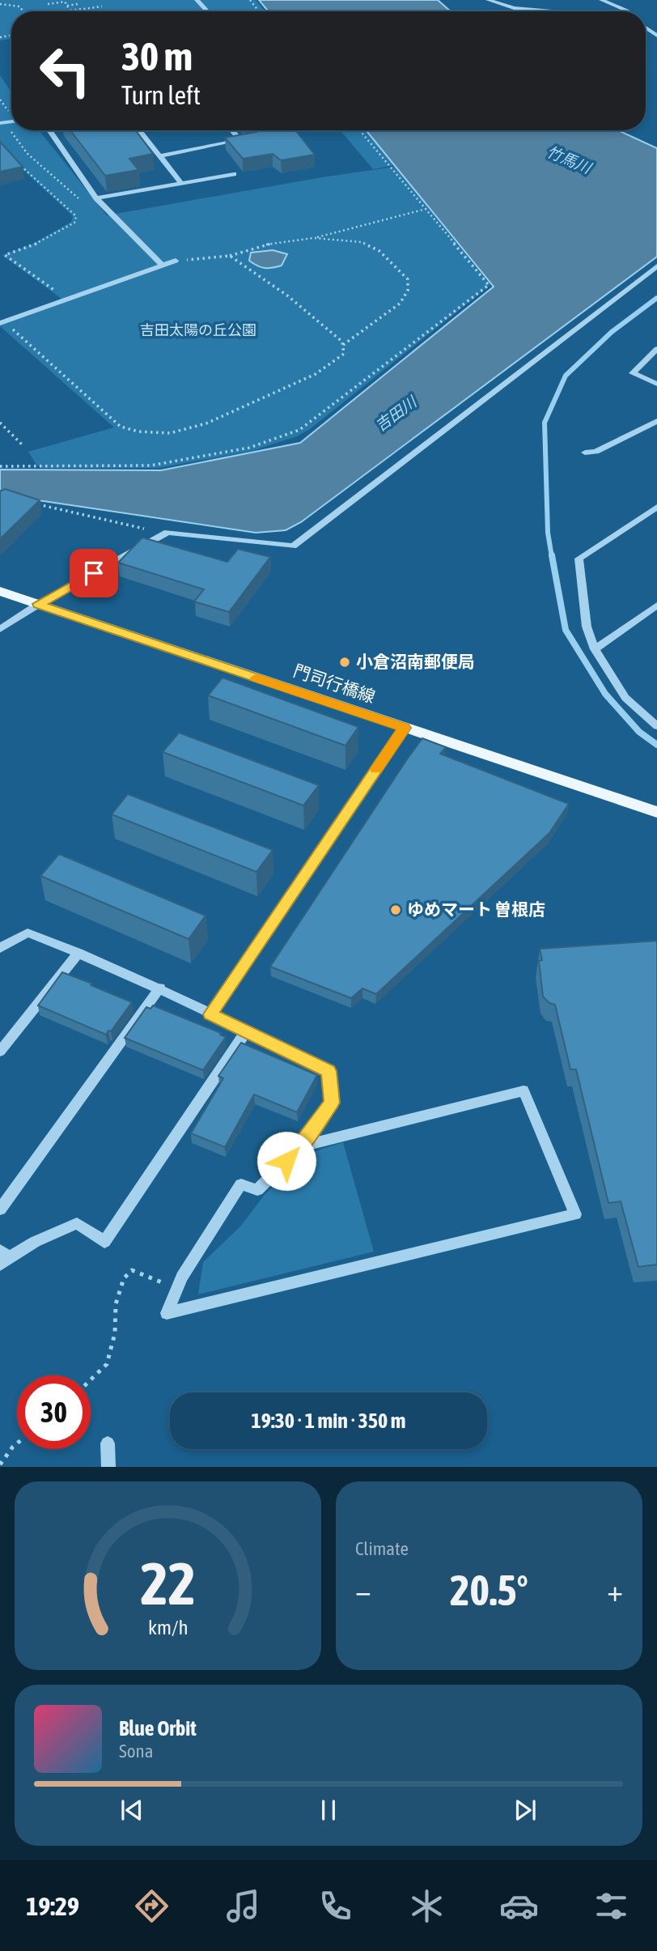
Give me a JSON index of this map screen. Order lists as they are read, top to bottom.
{
  "streets": {
    "main road": ["門司行橋線"]
  },
  "water": ["竹馬川", "吉田川"],
  "parks": ["吉田太陽の丘公園"],
  "places": ["小倉沼南郵便局", "ゆめマート 曽根店"],
  "page": {
    "turn": ["30 m", "Turn left"],
    "limit": "30",
    "trip": "19:30 · 1 min · 350 m",
    "tile": "Climate",
    "heat": ["−", "20.5°", "+"],
    "song": ["Blue Orbit", "Sona"],
    "tabs": "19:29",
    "gauge": ["22", "km/h"]
  }
}
